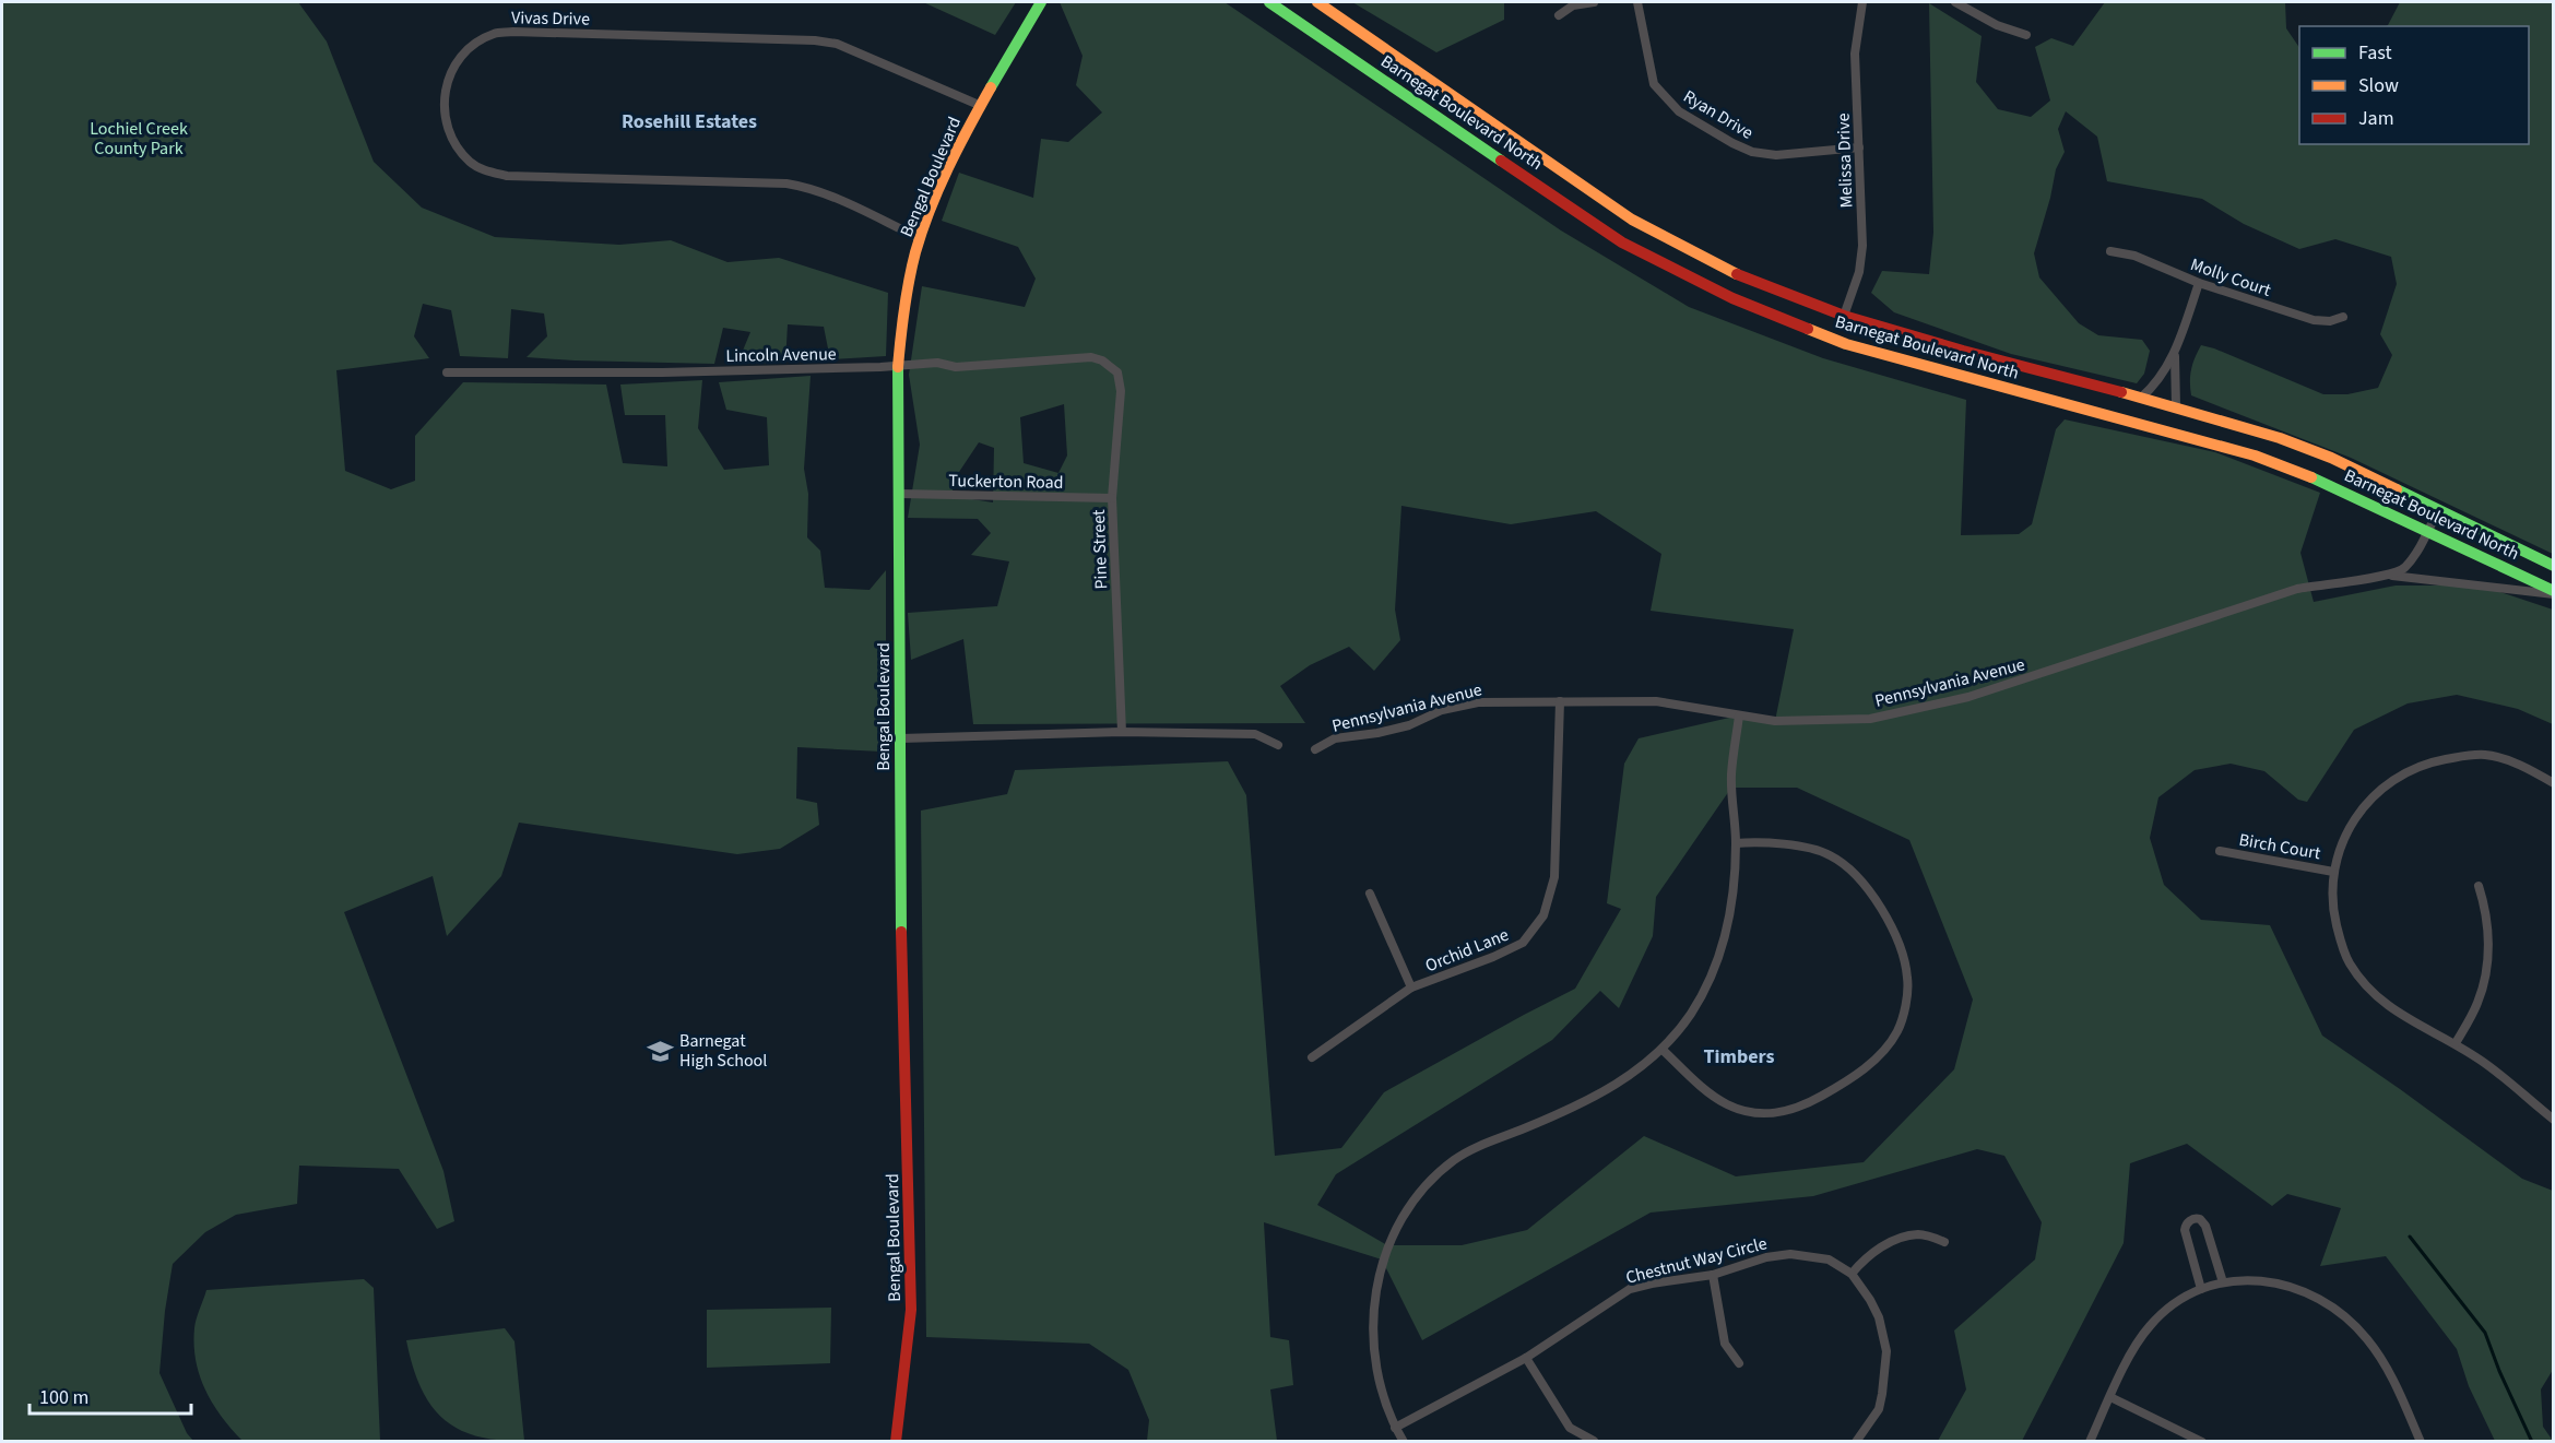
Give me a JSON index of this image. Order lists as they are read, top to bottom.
{
  "streets": {
    "street": [
      "Vivas Drive",
      "Barnegat Boulevard North",
      "Ryan Drive",
      "Melissa Drive",
      "Bengal Boulevard",
      "Molly Court",
      "Lincoln Avenue",
      "Tuckerton Road",
      "Pine Street",
      "Pennsylvania Avenue",
      "Birch Court",
      "Orchid Lane",
      "Chestnut Way Circle"
    ]
  },
  "crossings": [
    ["Vivas Drive", "Bengal Boulevard"],
    ["Barnegat Boulevard North", "Melissa Drive"],
    ["Barnegat Boulevard North", "Pennsylvania Avenue"],
    ["Ryan Drive", "Melissa Drive"],
    ["Bengal Boulevard", "Lincoln Avenue"],
    ["Bengal Boulevard", "Tuckerton Road"],
    ["Lincoln Avenue", "Pine Street"],
    ["Tuckerton Road", "Pine Street"],
    ["Pennsylvania Avenue", "Orchid Lane"]
  ],
  "districts": ["Rosehill Estates", "Timbers"],
  "parks": ["Lochiel Creek County Park"],
  "places": {
    "school or university": ["Barnegat High School"]
  },
  "legend": ["Fast", "Slow", "Jam"],
  "scale_bar": "100 m"
}
